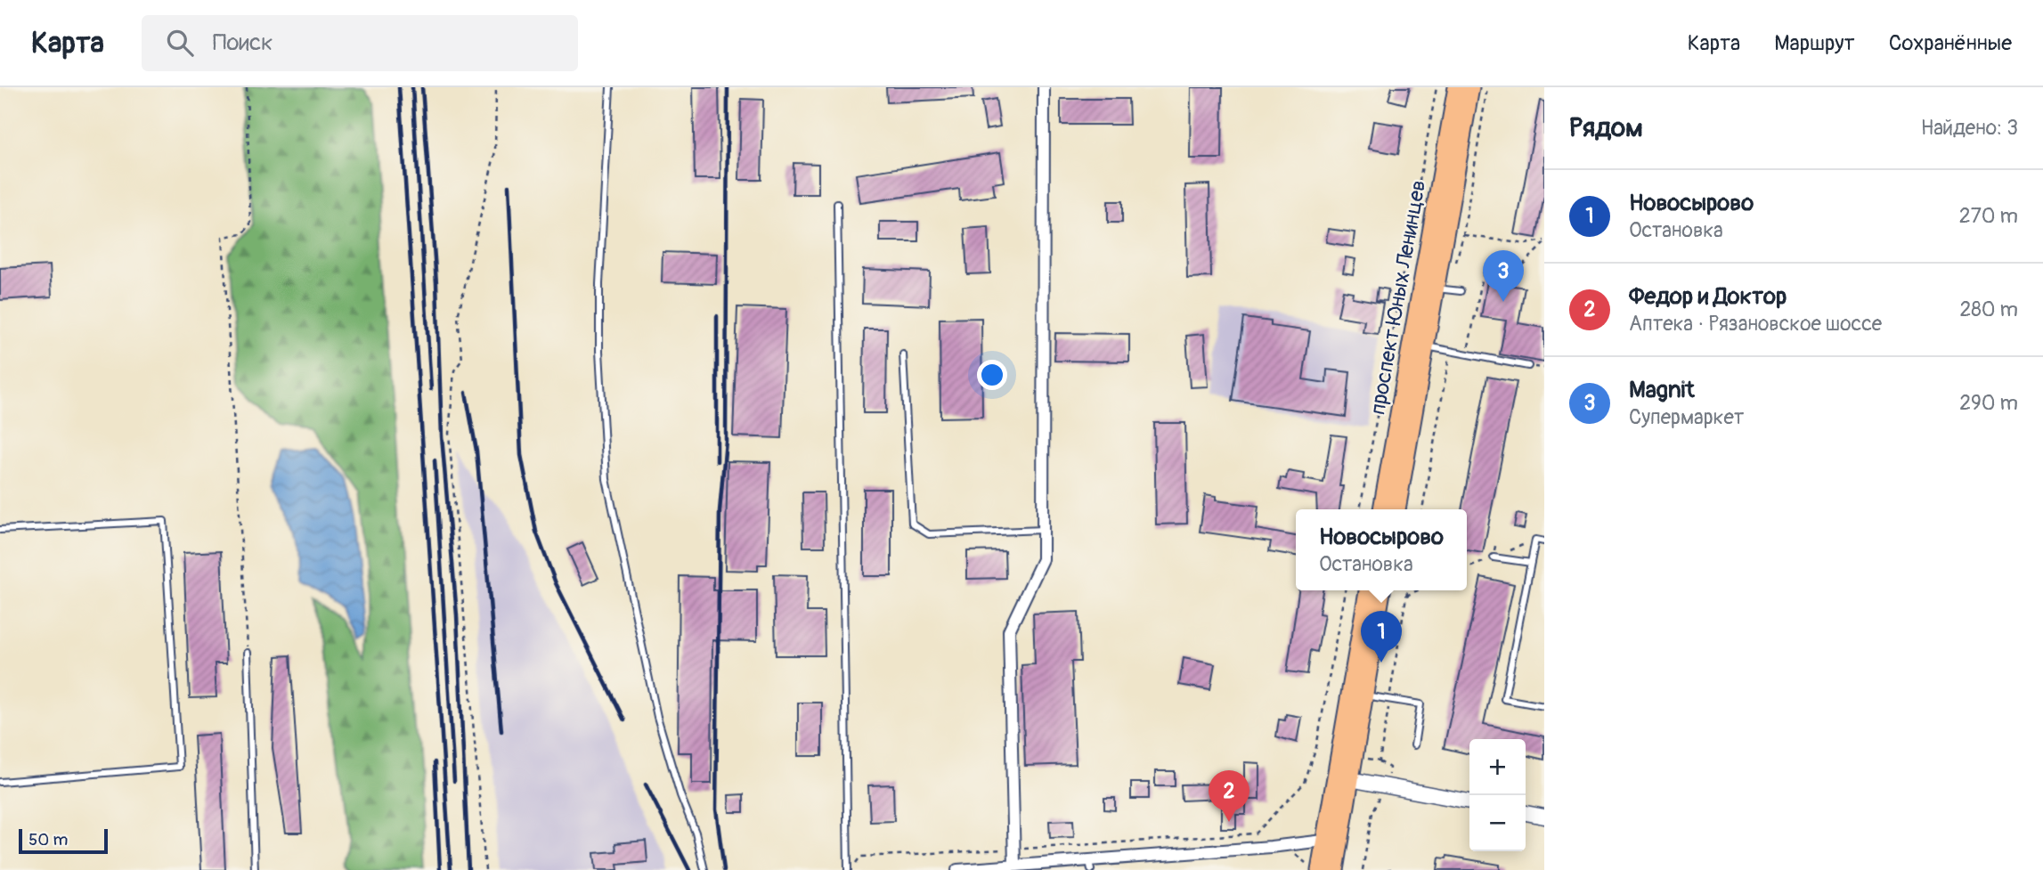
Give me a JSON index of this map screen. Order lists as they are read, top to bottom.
{
  "streets": {
    "main road": ["проспект Юных Ленинцев"]
  },
  "scale_bar": "50 m",
  "page": {
    "header": "Карта",
    "search": "Поиск",
    "nav": ["Карта", "Маршрут", "Сохранённые"],
    "heading": ["Рядом", "Найдено: 3"],
    "list": [
      {
        "mark": "1",
        "name": "Новосырово",
        "note": "Остановка",
        "value": "270 m"
      },
      {
        "mark": "2",
        "name": "Федор и Доктор",
        "note": "Аптека · Рязановское шоссе",
        "value": "280 m"
      },
      {
        "mark": "3",
        "name": "Magnit",
        "note": "Супермаркет",
        "value": "290 m"
      }
    ],
    "pins": ["3", "1", "2"],
    "popup": ["Новосырово", "Остановка"],
    "map_buttons": ["+", "−"],
    "scale": "50 m"
  }
}
